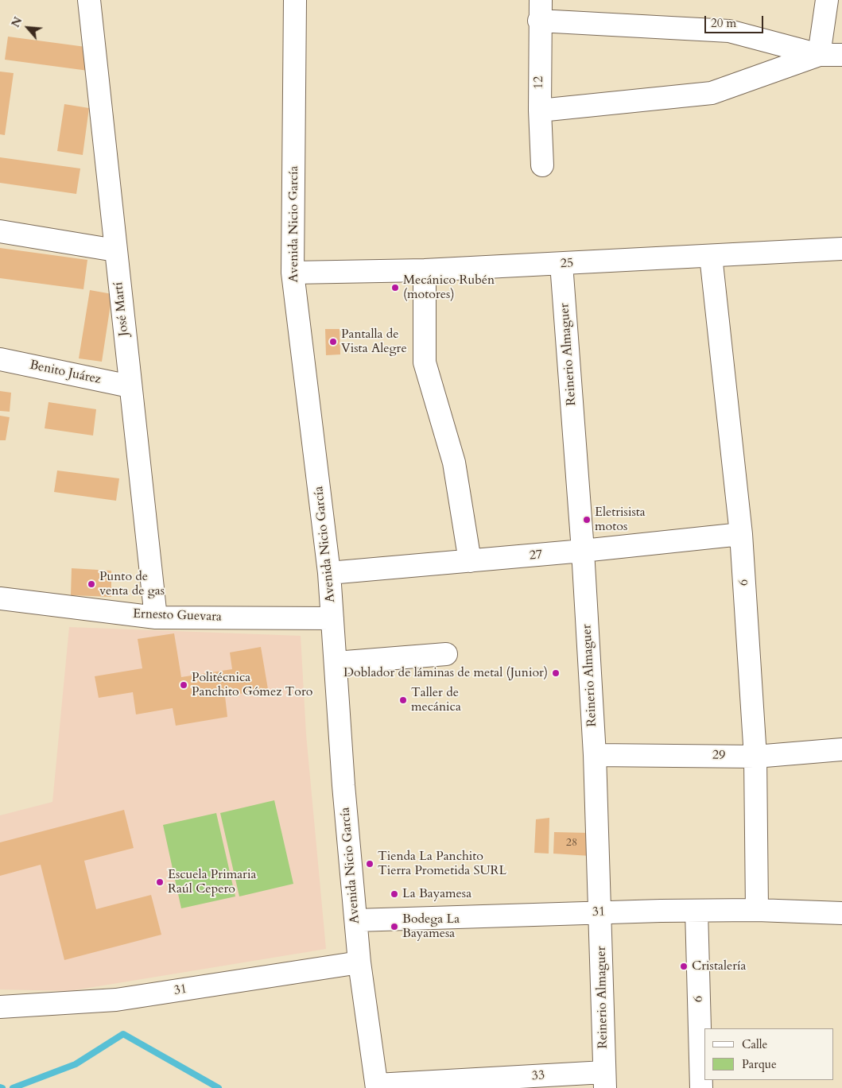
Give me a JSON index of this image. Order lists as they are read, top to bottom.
{
  "streets": {
    "street": [
      "12",
      "Avenida Nicio García",
      "25",
      "José Martí",
      "Reinerio Almaguer",
      "Benito Juárez",
      "27",
      "6",
      "Ernesto Guevara",
      "29",
      "31",
      "33"
    ]
  },
  "crossings": [
    ["Avenida Nicio García", "25"],
    ["Avenida Nicio García", "27"],
    ["Avenida Nicio García", "Ernesto Guevara"],
    ["Avenida Nicio García", "31"],
    ["Avenida Nicio García", "33"],
    ["25", "Reinerio Almaguer"],
    ["25", "6"],
    ["José Martí", "Benito Juárez"],
    ["José Martí", "Ernesto Guevara"],
    ["Reinerio Almaguer", "27"],
    ["Reinerio Almaguer", "29"],
    ["Reinerio Almaguer", "31"],
    ["Reinerio Almaguer", "33"],
    ["27", "6"],
    ["6", "29"],
    ["6", "31"]
  ],
  "places": [
    "Mecánico Rubén (motores)",
    "Pantalla de Vista Alegre",
    "Eletrisista motos",
    "Punto de venta de gas",
    "Doblador de láminas de metal (Junior)",
    "Politécnica Panchito Gómez Toro",
    "Taller de mecánica",
    "Tienda La Panchito Tierra Prometida SURL",
    "Escuela Primaria Raúl Cepero",
    "La Bayamesa",
    "Bodega La Bayamesa",
    "Cristalería"
  ],
  "house_numbers": ["28"],
  "legend": ["Calle", "Parque"],
  "scale_bar": "20 m",
  "north": "top left"
}
